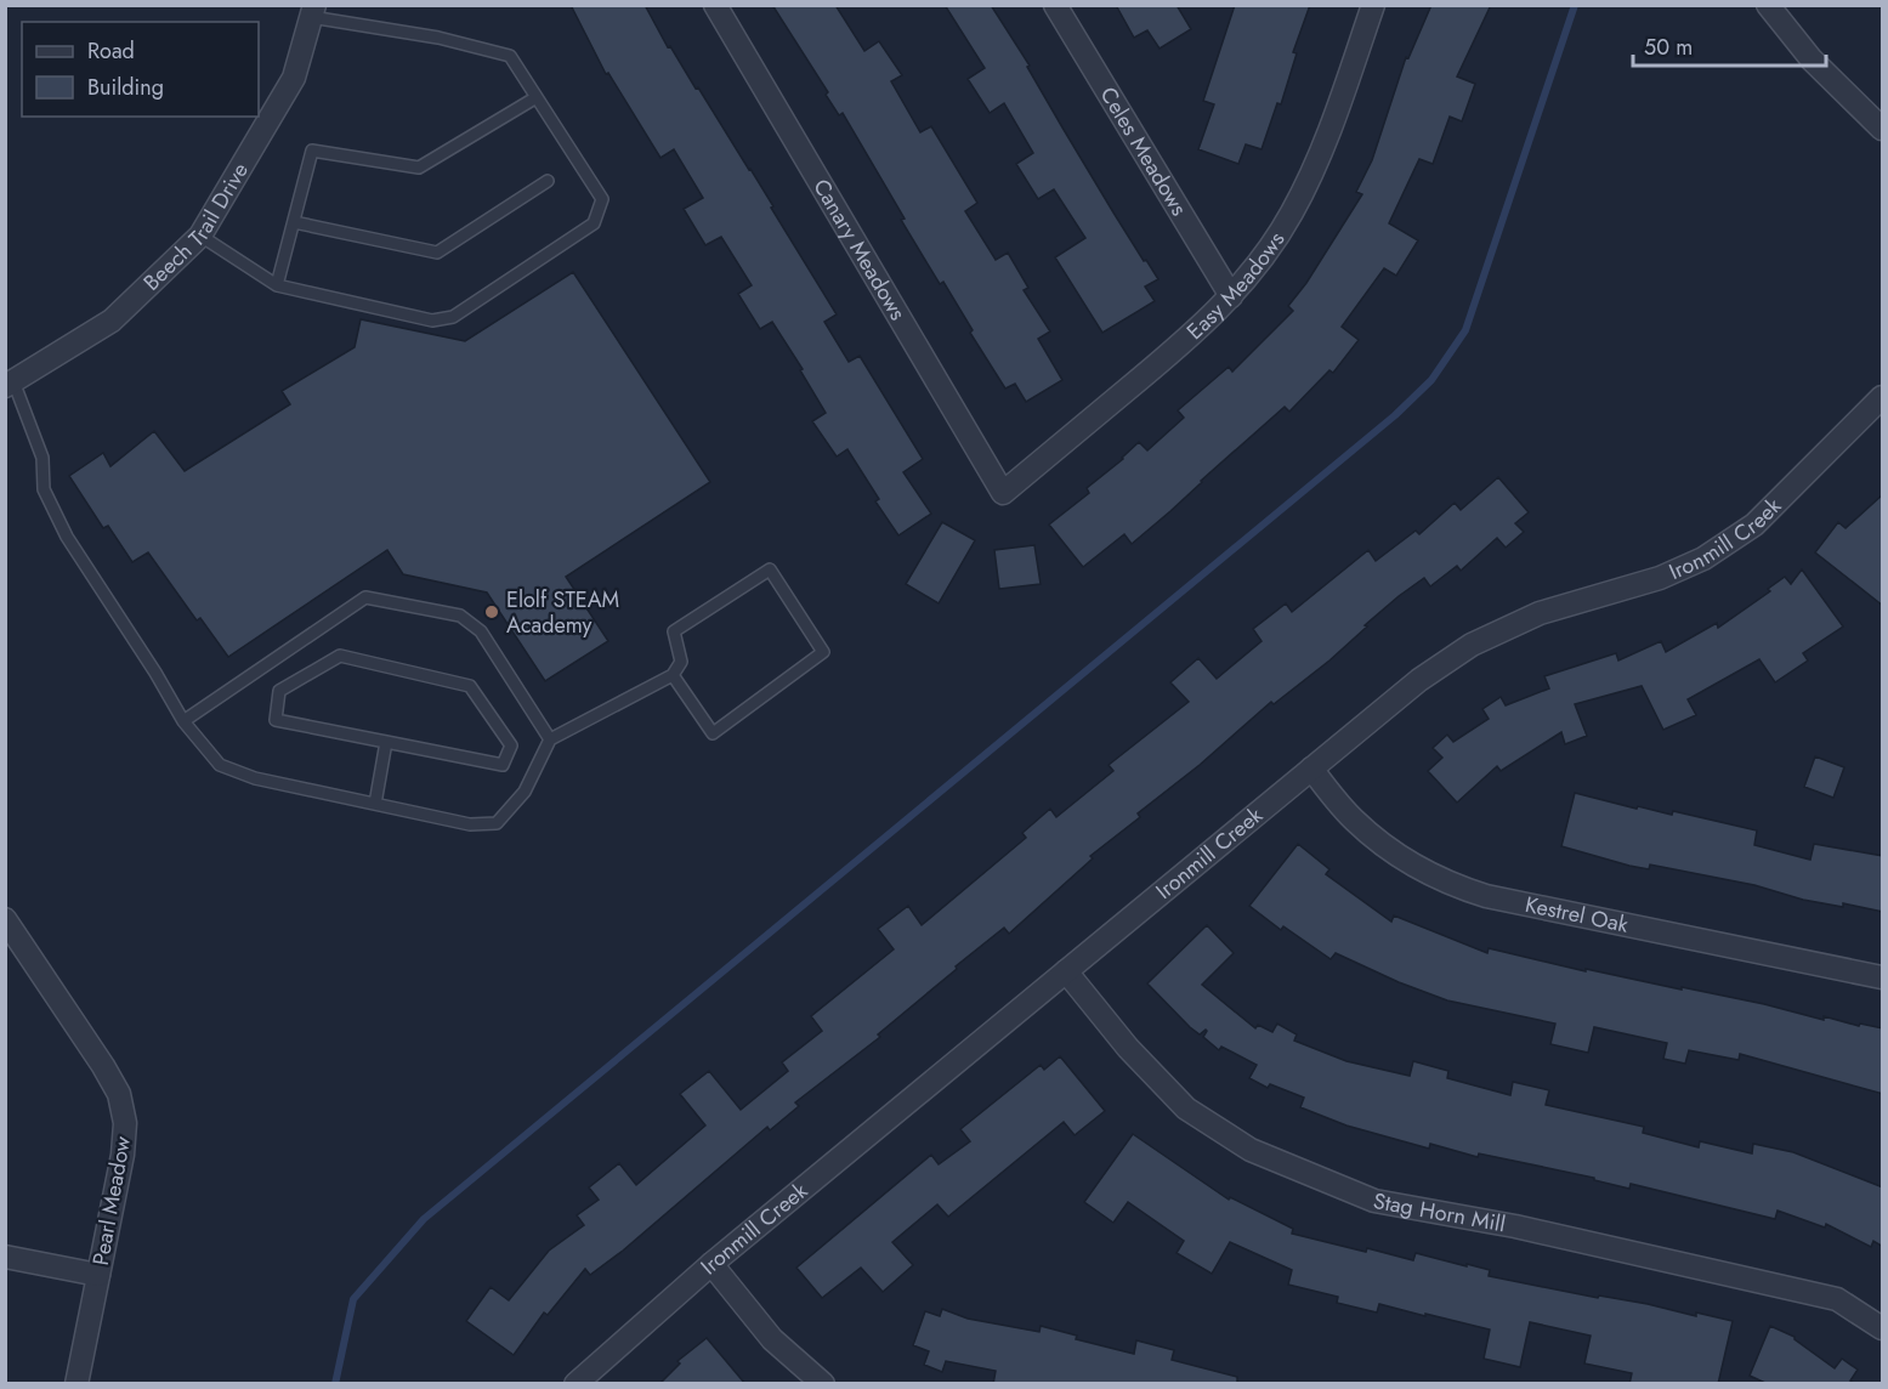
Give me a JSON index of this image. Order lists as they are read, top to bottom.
{
  "streets": {
    "street": [
      "Celes Meadows",
      "Beech Trail Drive",
      "Canary Meadows",
      "Easy Meadows",
      "Ironmill Creek",
      "Kestrel Oak",
      "Pearl Meadow",
      "Stag Horn Mill"
    ]
  },
  "crossings": [
    ["Celes Meadows", "Easy Meadows"],
    ["Canary Meadows", "Easy Meadows"],
    ["Ironmill Creek", "Kestrel Oak"],
    ["Ironmill Creek", "Stag Horn Mill"]
  ],
  "places": ["Elolf STEAM Academy"],
  "legend": ["Road", "Building"],
  "scale_bar": "50 m"
}
